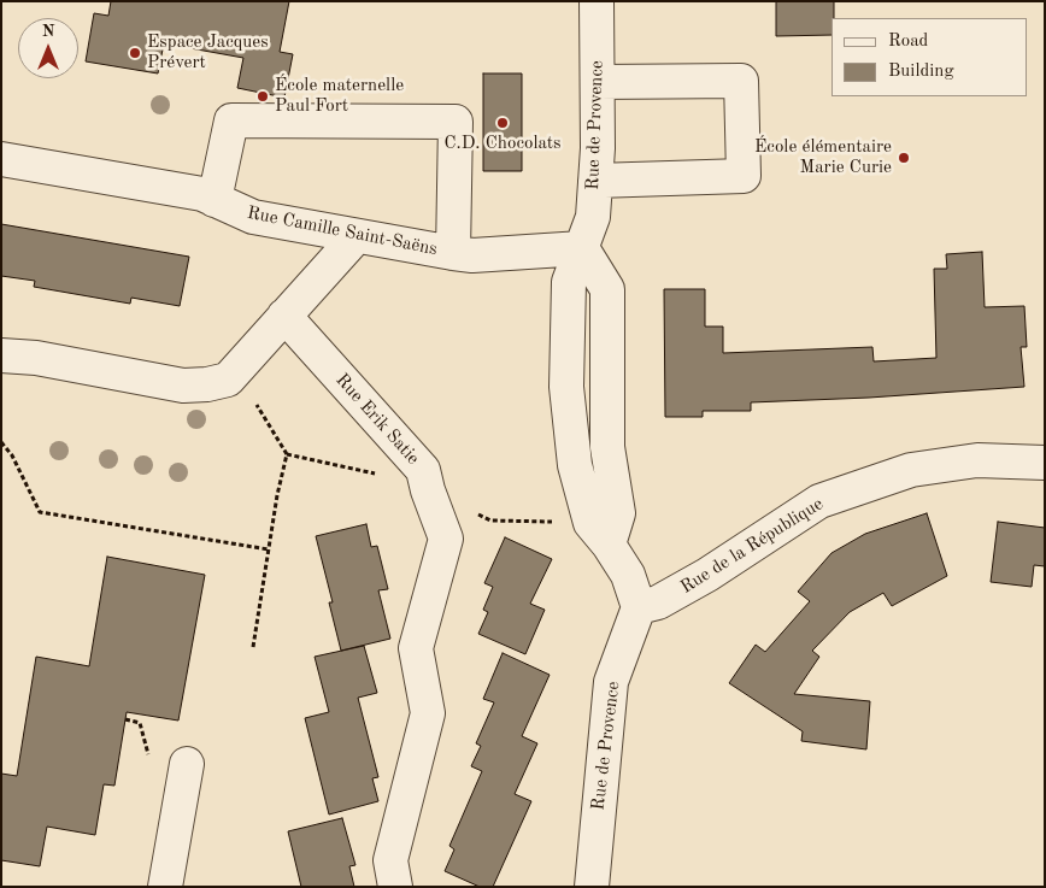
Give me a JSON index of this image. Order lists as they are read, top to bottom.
{
  "streets": {
    "street": [
      "Rue de Provence",
      "Rue Camille Saint-Saëns",
      "Rue Erik Satie",
      "Rue de la République"
    ]
  },
  "crossings": [
    ["Rue de Provence", "Rue Camille Saint-Saëns"],
    ["Rue de Provence", "Rue de la République"]
  ],
  "places": [
    "Espace Jacques Prévert",
    "École maternelle Paul Fort",
    "C.D. Chocolats",
    "École élémentaire Marie Curie"
  ],
  "legend": ["Road", "Building"],
  "north": "top"
}
